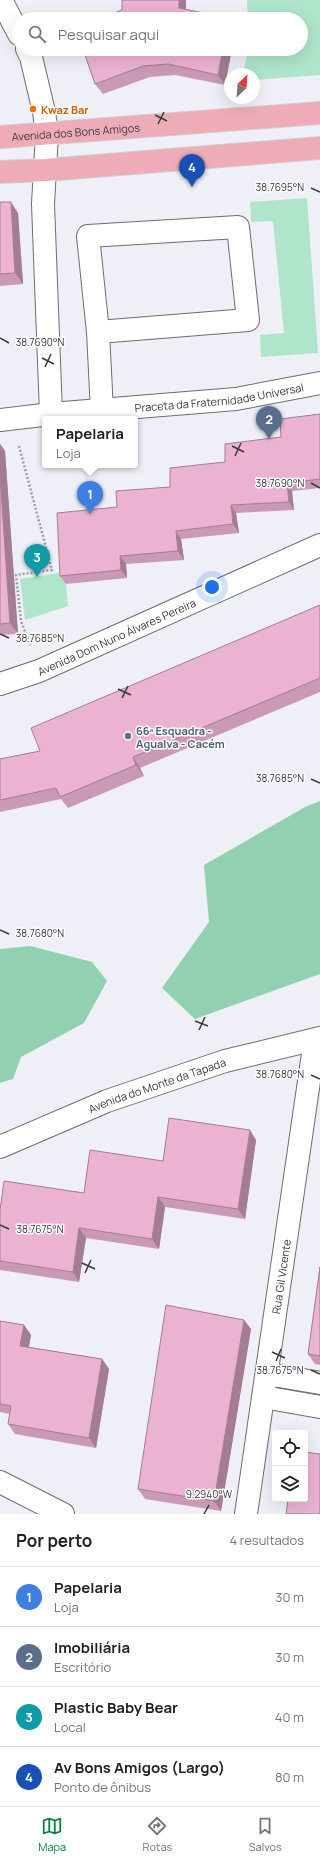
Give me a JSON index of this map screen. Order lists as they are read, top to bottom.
{
  "streets": {
    "main road": ["Avenida dos Bons Amigos"],
    "street": [
      "Praceta da Fraternidade Universal",
      "Avenida Dom Nuno Álvares Pereira",
      "Avenida do Monte da Tapada",
      "Rua Gil Vicente"
    ]
  },
  "crossings": [
    ["Avenida do Monte da Tapada", "Rua Gil Vicente"]
  ],
  "places": ["Kwaz Bar", "66ª Esquadra - Agualva - Cacém"],
  "north": "top right",
  "page": {
    "search": "Pesquisar aqui",
    "pins": [
      "4",
      "2",
      "1",
      "3"
    ],
    "popup": ["Papelaria", "Loja"],
    "heading": ["Por perto", "4 resultados"],
    "list": [
      {
        "mark": "1",
        "name": "Papelaria",
        "note": "Loja",
        "value": "30 m"
      },
      {
        "mark": "2",
        "name": "Imobiliária",
        "note": "Escritório",
        "value": "30 m"
      },
      {
        "mark": "3",
        "name": "Plastic Baby Bear",
        "note": "Local",
        "value": "40 m"
      },
      {
        "mark": "4",
        "name": "Av Bons Amigos (Largo)",
        "note": "Ponto de ônibus",
        "value": "80 m"
      }
    ],
    "nav": ["Mapa", "Rotas", "Salvos"]
  },
  "coordinates": [
    "38.7695°N",
    "38.7690°N",
    "38.7685°N",
    "38.7680°N",
    "38.7675°N",
    "9.2940°W"
  ]
}
